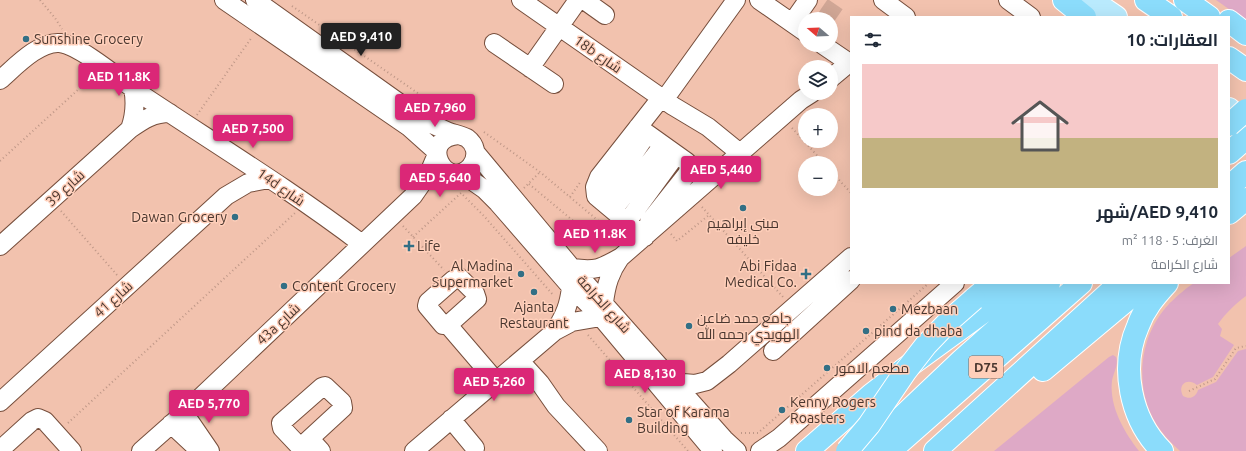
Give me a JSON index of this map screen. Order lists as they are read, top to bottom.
{
  "streets": {
    "highway": ["D75"],
    "street": [
      "18b شارع",
      "14d شارع",
      "شارع 39",
      "شارع 41",
      "شارع الكرامة",
      "43a شارع"
    ]
  },
  "crossings": [
    ["14d شارع", "شارع 39"],
    ["14d شارع", "شارع 41"],
    ["14d شارع", "43a شارع"],
    ["شارع الكرامة", "43a شارع"]
  ],
  "places": {
    "other": [
      "Sunshine Grocery",
      "مبنى إبراهيم خليفه",
      "Dawan Grocery",
      "Al Madina Supermarket",
      "Content Grocery",
      "Ajanta Restaurant",
      "Mezbaan",
      "جامع حمد ضاعن الهويدي رحمه الله",
      "pind da dhaba",
      "مطعم الامور",
      "Kenny Rogers Roasters",
      "Star of Karama Building"
    ],
    "health": ["Life", "Abi Fidaa Medical Co."]
  },
  "north": "left",
  "page": {
    "map_buttons": ["+", "−"],
    "heading": "العقارات: 10",
    "price": [
      "AED 9,410",
      "AED 11.8K",
      "AED 7,960",
      "AED 7,500",
      "AED 5,440",
      "AED 5,640",
      "AED 11.8K",
      "AED 8,130",
      "AED 5,260",
      "AED 5,770"
    ],
    "list": [
      {
        "name": "AED 9,410/شهر",
        "note": "الغرف: 5 · 118 m² · شارع الكرامة"
      }
    ]
  }
}
